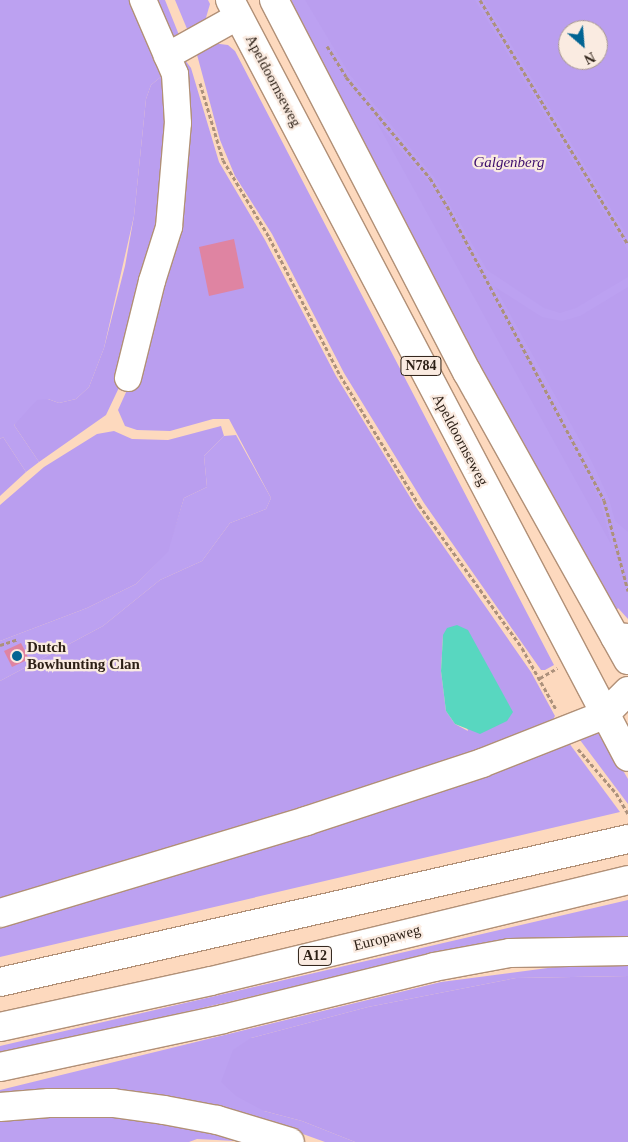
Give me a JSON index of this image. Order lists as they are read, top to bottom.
{
  "streets": {
    "main road": [
      "Apeldoornseweg",
      "N784",
      "Europaweg",
      "A12"
    ]
  },
  "parks": ["Galgenberg"],
  "places": ["Dutch Bowhunting Clan"],
  "north": "bottom right"
}
